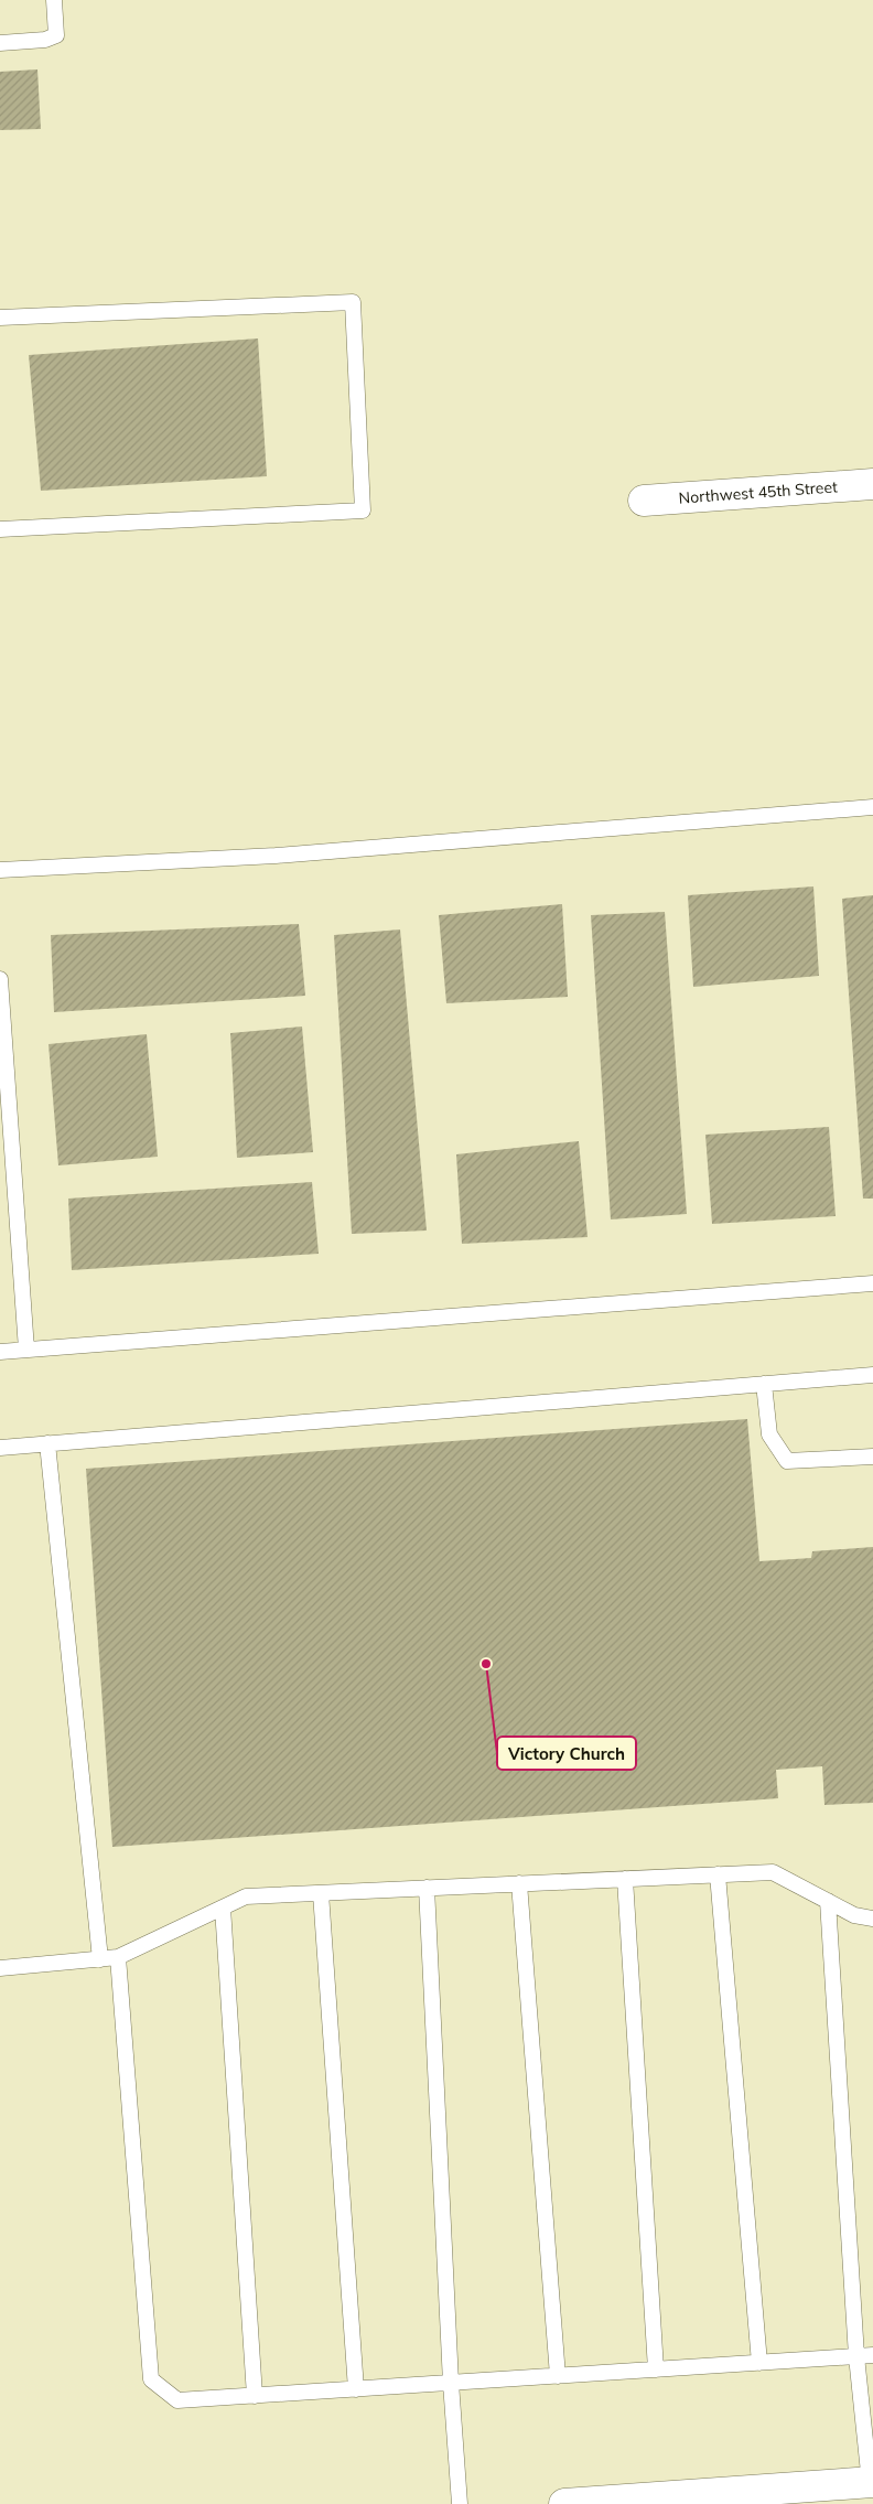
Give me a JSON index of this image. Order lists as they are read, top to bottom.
{
  "streets": {
    "street": ["Northwest 45th Street"]
  },
  "places": ["Victory Church"]
}
